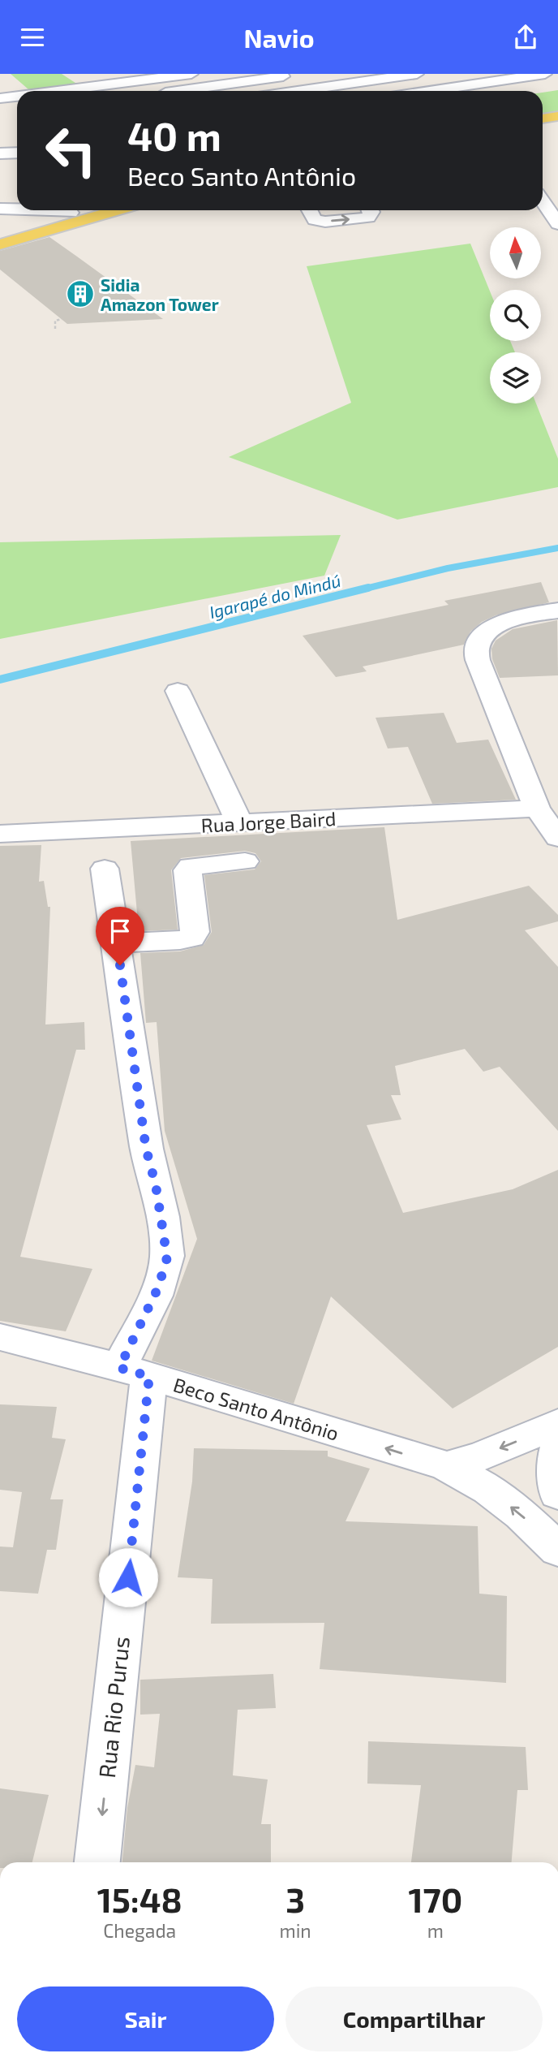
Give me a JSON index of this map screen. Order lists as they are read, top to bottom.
{
  "streets": {
    "street": ["Rua Jorge Baird", "Beco Santo Antônio", "Rua Rio Purus"]
  },
  "crossings": [
    ["Beco Santo Antônio", "Rua Rio Purus"]
  ],
  "one_way": ["Beco Santo Antônio", "Rua Rio Purus"],
  "water": ["Igarapé do Mindú"],
  "places": {
    "building": ["Sidia Amazon Tower"]
  },
  "north": "top",
  "page": {
    "header": "Navio",
    "turn": ["40 m", "Beco Santo Antônio"],
    "eta": [
      "15:48",
      "Chegada",
      "3",
      "min",
      "170",
      "m"
    ],
    "buttons": ["Sair", "Compartilhar"]
  }
}
